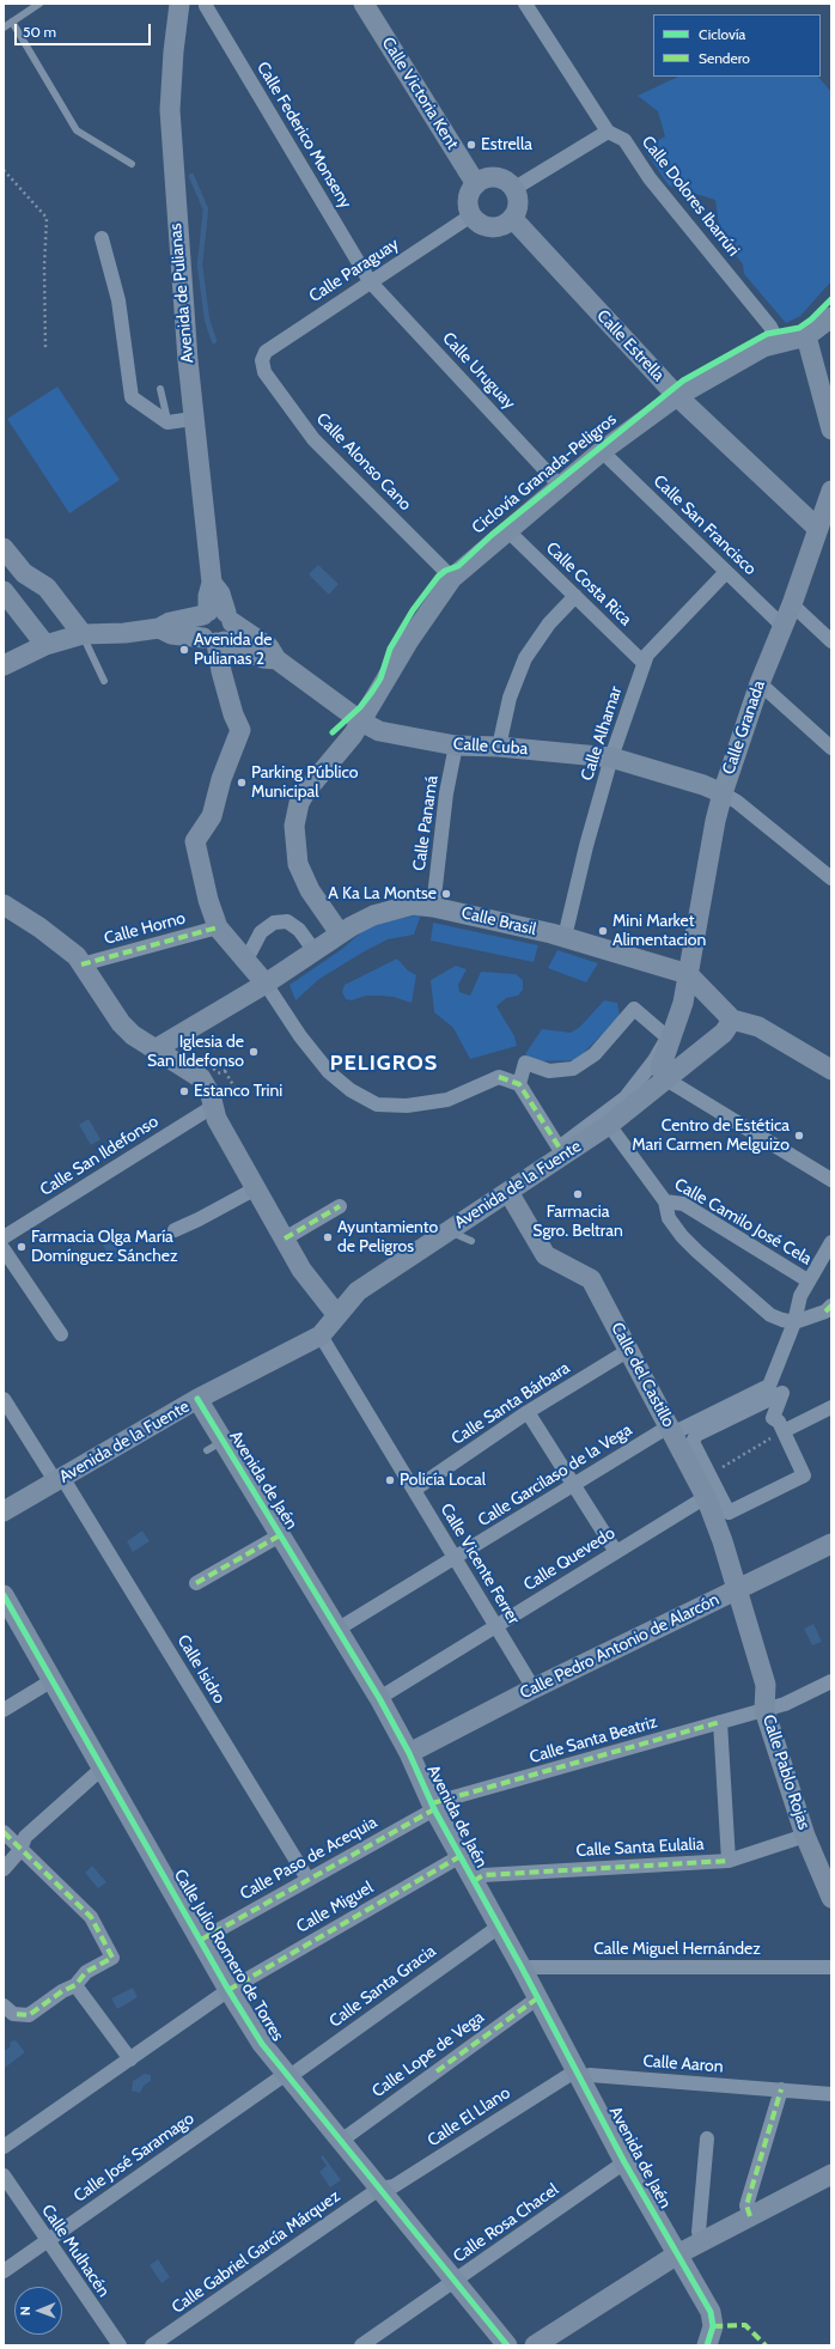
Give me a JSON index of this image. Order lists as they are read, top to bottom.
{
  "streets": {
    "street": [
      "Calle Victoria Kent",
      "Calle Federico Monseny",
      "Calle Dolores Ibarrúri",
      "Calle Paraguay",
      "Avenida de Pulianas",
      "Calle Estrella",
      "Calle Uruguay",
      "Calle Alonso Cano",
      "Calle San Francisco",
      "Calle Costa Rica",
      "Calle Granada",
      "Calle Alhamar",
      "Calle Cuba",
      "Calle Panamá",
      "Calle Brasil",
      "Calle Horno",
      "Calle San Ildefonso",
      "Avenida de la Fuente",
      "Calle Camilo José Cela",
      "Calle del Castillo",
      "Calle Santa Bárbara",
      "Calle Garcilaso de la Vega",
      "Avenida de Jaén",
      "Calle Quevedo",
      "Calle Vicente Ferrer",
      "Calle Pedro Antonio de Alarcón",
      "Calle Isidro",
      "Calle Santa Beatriz",
      "Calle Pablo Rojas",
      "Calle Santa Eulalia",
      "Calle Paso de Acequia",
      "Calle Miguel",
      "Calle Miguel Hernández",
      "Calle Julio Romero de Torres",
      "Calle Santa Gracia",
      "Calle Lope de Vega",
      "Calle Aaron",
      "Calle El Llano",
      "Calle José Saramago",
      "Calle Rosa Chacel",
      "Calle Mulhacén",
      "Calle Gabriel García Márquez"
    ],
    "cycle path": ["Ciclovía Granada-Peligros"]
  },
  "crossings": [
    ["Calle Victoria Kent", "Calle Paraguay"],
    ["Calle Victoria Kent", "Calle Estrella"],
    ["Calle Federico Monseny", "Calle Paraguay"],
    ["Calle Federico Monseny", "Calle Uruguay"],
    ["Calle Paraguay", "Calle Estrella"],
    ["Calle Paraguay", "Calle Uruguay"],
    ["Calle Paraguay", "Calle Alonso Cano"],
    ["Avenida de Pulianas", "Calle Cuba"],
    ["Avenida de Pulianas", "Calle Horno"],
    ["Calle Estrella", "Calle Granada"],
    ["Calle San Francisco", "Calle Granada"],
    ["Calle San Francisco", "Calle Alhamar"],
    ["Calle Costa Rica", "Calle Alhamar"],
    ["Calle Granada", "Calle Cuba"],
    ["Calle Granada", "Calle Brasil"],
    ["Calle Alhamar", "Calle Cuba"],
    ["Calle Alhamar", "Calle Brasil"],
    ["Calle Cuba", "Calle Panamá"],
    ["Calle Panamá", "Calle Brasil"],
    ["Avenida de la Fuente", "Calle Camilo José Cela"],
    ["Avenida de la Fuente", "Calle del Castillo"],
    ["Avenida de la Fuente", "Avenida de Jaén"],
    ["Avenida de la Fuente", "Calle Vicente Ferrer"],
    ["Avenida de la Fuente", "Calle Isidro"],
    ["Calle Camilo José Cela", "Calle Garcilaso de la Vega"],
    ["Calle del Castillo", "Calle Santa Bárbara"],
    ["Calle del Castillo", "Calle Garcilaso de la Vega"],
    ["Calle del Castillo", "Calle Quevedo"],
    ["Calle del Castillo", "Calle Pedro Antonio de Alarcón"],
    ["Calle del Castillo", "Calle Pablo Rojas"],
    ["Calle Santa Bárbara", "Calle Vicente Ferrer"],
    ["Calle Garcilaso de la Vega", "Avenida de Jaén"],
    ["Calle Garcilaso de la Vega", "Calle Vicente Ferrer"],
    ["Avenida de Jaén", "Calle Quevedo"],
    ["Avenida de Jaén", "Calle Pedro Antonio de Alarcón"],
    ["Avenida de Jaén", "Calle Santa Beatriz"],
    ["Avenida de Jaén", "Calle Santa Eulalia"],
    ["Avenida de Jaén", "Calle Paso de Acequia"],
    ["Avenida de Jaén", "Calle Miguel"],
    ["Avenida de Jaén", "Calle Miguel Hernández"],
    ["Avenida de Jaén", "Calle Santa Gracia"],
    ["Avenida de Jaén", "Calle Lope de Vega"],
    ["Avenida de Jaén", "Calle Aaron"],
    ["Avenida de Jaén", "Calle El Llano"],
    ["Avenida de Jaén", "Calle Rosa Chacel"],
    ["Calle Quevedo", "Calle Vicente Ferrer"],
    ["Calle Vicente Ferrer", "Calle Pedro Antonio de Alarcón"],
    ["Calle Pedro Antonio de Alarcón", "Calle Pablo Rojas"],
    ["Calle Isidro", "Calle Paso de Acequia"],
    ["Calle Santa Beatriz", "Calle Pablo Rojas"],
    ["Calle Santa Beatriz", "Calle Paso de Acequia"],
    ["Calle Pablo Rojas", "Calle Santa Eulalia"],
    ["Calle Paso de Acequia", "Calle Julio Romero de Torres"],
    ["Calle Miguel", "Calle Julio Romero de Torres"],
    ["Calle Julio Romero de Torres", "Calle Santa Gracia"],
    ["Calle Julio Romero de Torres", "Calle Lope de Vega"],
    ["Calle Julio Romero de Torres", "Calle El Llano"],
    ["Calle Julio Romero de Torres", "Calle José Saramago"],
    ["Calle Julio Romero de Torres", "Calle Rosa Chacel"],
    ["Calle Julio Romero de Torres", "Calle Gabriel García Márquez"],
    ["Calle Santa Gracia", "Calle José Saramago"],
    ["Calle Aaron", "Calle El Llano"],
    ["Calle El Llano", "Calle Gabriel García Márquez"],
    ["Calle José Saramago", "Calle Mulhacén"]
  ],
  "districts": ["PELIGROS"],
  "places": [
    "Estrella",
    "Avenida de Pulianas 2",
    "Parking Público Municipal",
    "A Ka La Montse",
    "Mini Market Alimentacion",
    "Iglesia de San Ildefonso",
    "Estanco Trini",
    "Centro de Estética Mari Carmen Melguizo",
    "Farmacia Sgro. Beltran",
    "Ayuntamiento de Peligros",
    "Farmacia Olga María Domínguez Sánchez",
    "Policía Local"
  ],
  "legend": ["Ciclovía", "Sendero"],
  "scale_bar": "50 m",
  "north": "left"
}
